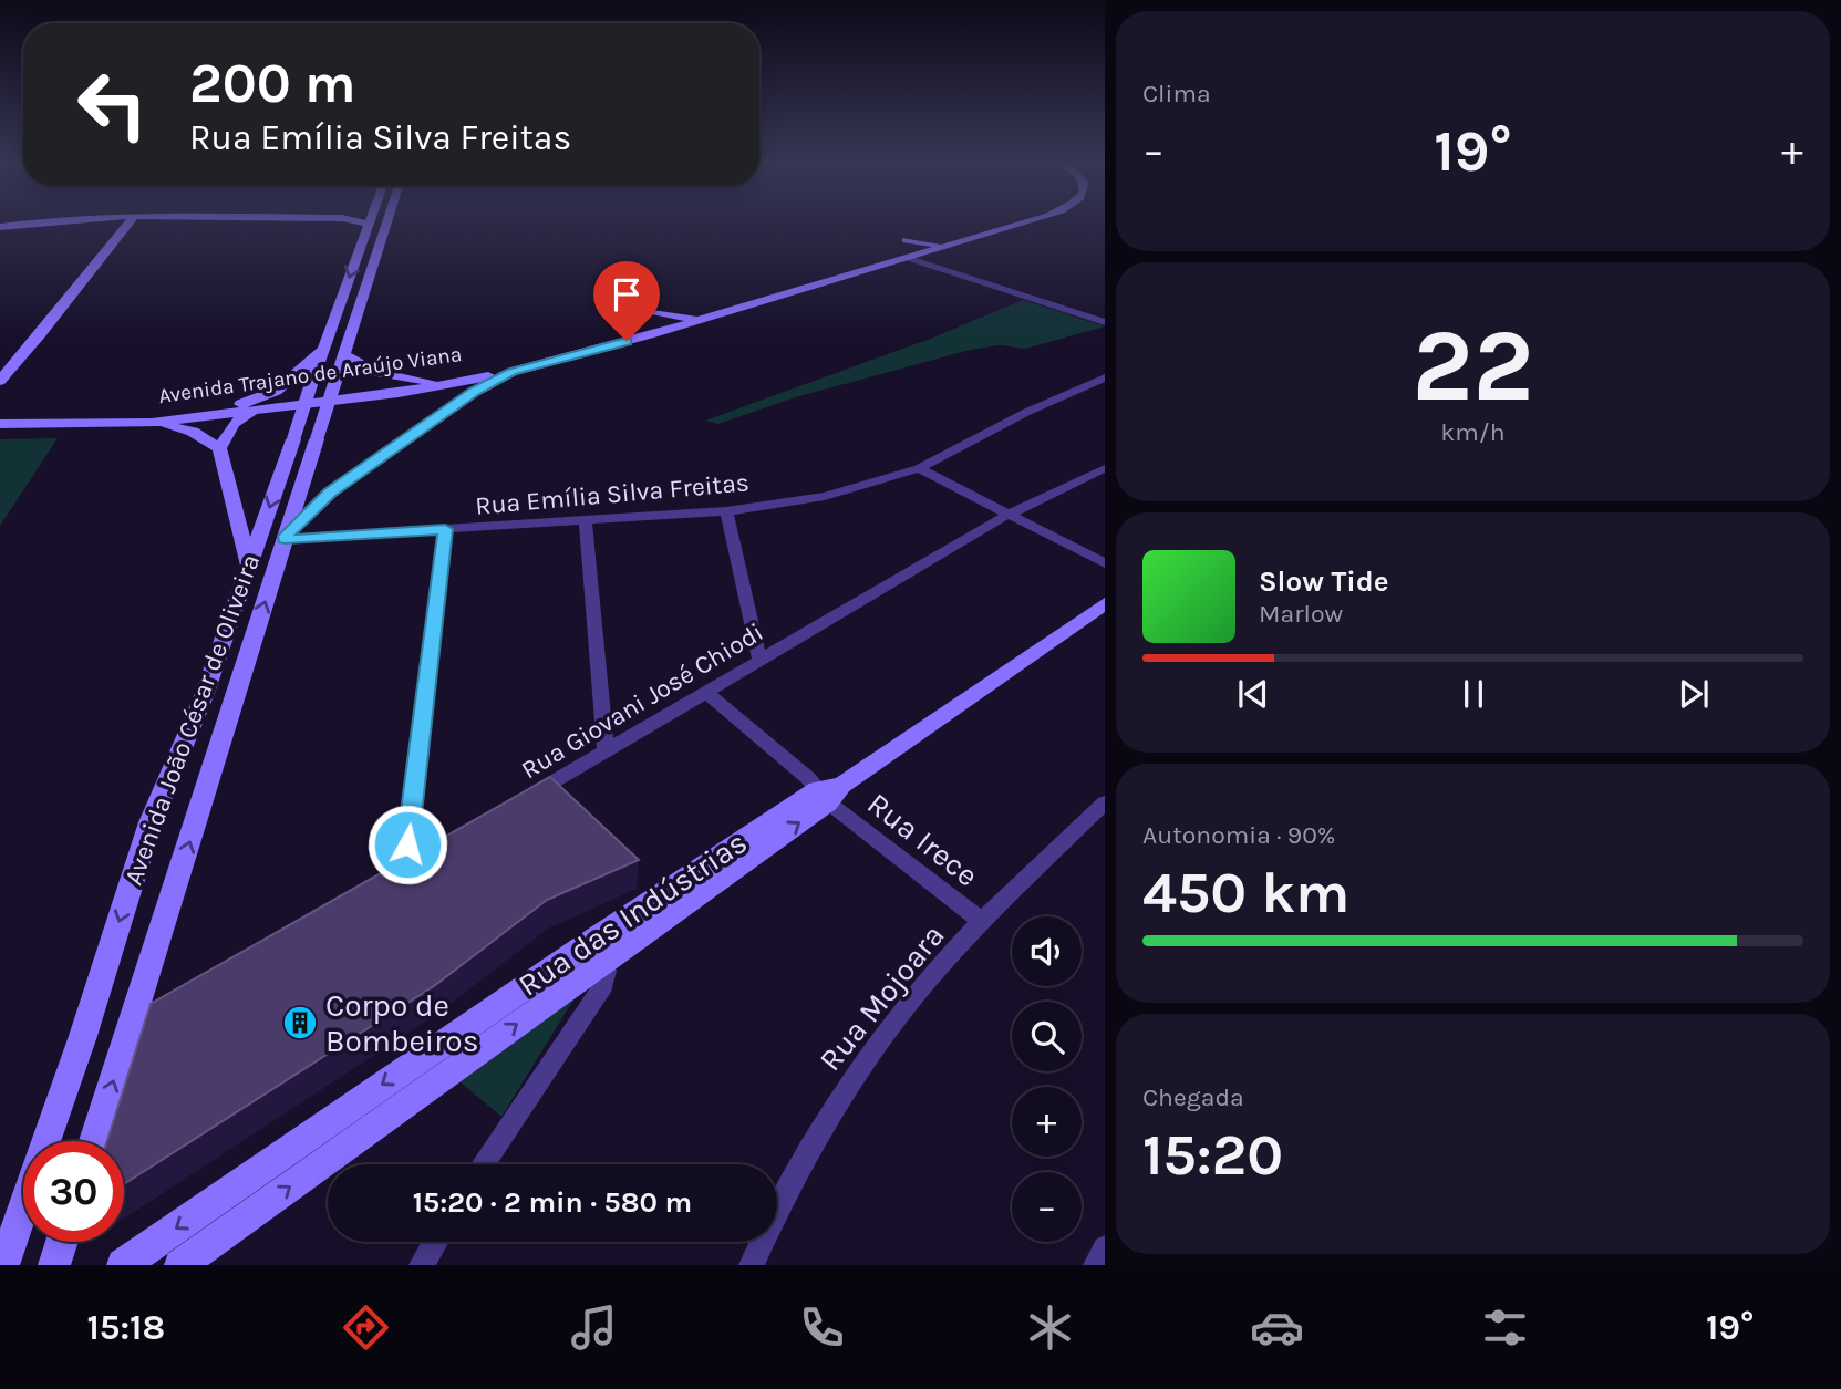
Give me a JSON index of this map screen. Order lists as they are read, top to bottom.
{
  "streets": {
    "street": [
      "Avenida Trajano de Araújo Viana",
      "Rua Emília Silva Freitas",
      "Rua Giovani José Chiodi",
      "Avenida João César de Oliveira",
      "Rua Irece",
      "Rua das Indústrias",
      "Rua Mojoara"
    ]
  },
  "crossings": [
    ["Rua Emília Silva Freitas", "Avenida João César de Oliveira"],
    ["Rua Giovani José Chiodi", "Rua Irece"],
    ["Rua Irece", "Rua das Indústrias"],
    ["Rua Irece", "Rua Mojoara"]
  ],
  "places": {
    "building": ["Corpo de Bombeiros"]
  },
  "page": {
    "tile": [
      "Clima",
      ["22", "km/h"],
      ["Autonomia · 90%", "450 km"],
      ["Chegada", "15:20"]
    ],
    "turn": ["200 m", "Rua Emília Silva Freitas"],
    "heat": ["−", "19°", "+"],
    "song": ["Slow Tide", "Marlow"],
    "map_buttons": ["+", "−"],
    "limit": "30",
    "trip": "15:20 · 2 min · 580 m",
    "tabs": ["15:18", "19°"]
  }
}
